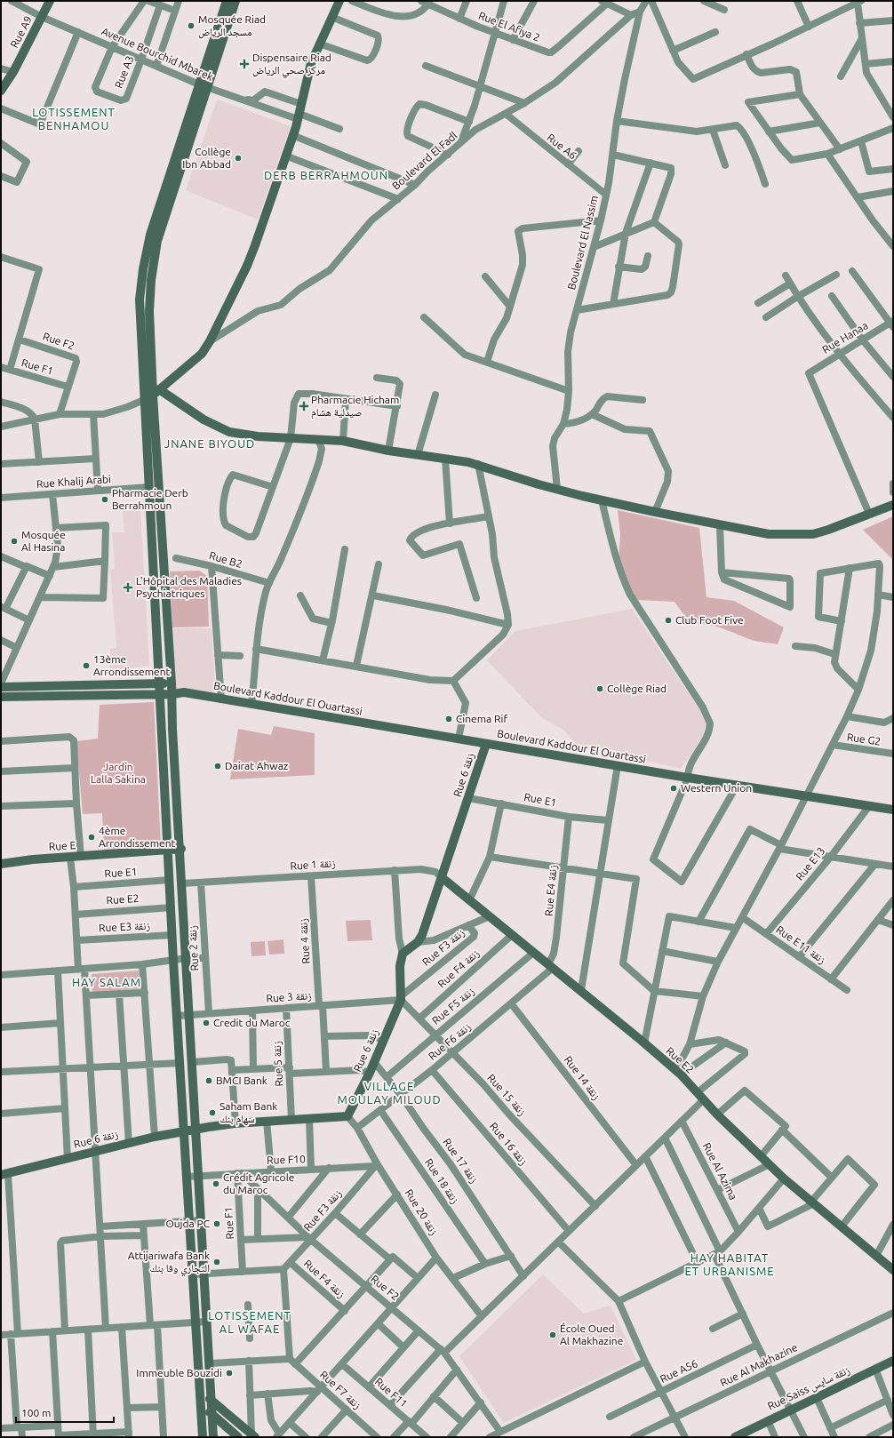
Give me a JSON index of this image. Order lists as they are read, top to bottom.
{
  "streets": {
    "main road": [
      "Rue A9",
      "Boulevard Kaddour El Ouartassi",
      "Rue 6 زنقة",
      "Rue E",
      "Rue E2",
      "Rue Saiss زنقة سايس"
    ],
    "street": [
      "Rue El Afiya 2",
      "Avenue Bourchid Mbarek",
      "Rue A3",
      "Rue A6",
      "Boulevard El Fadl",
      "Boulevard El Nassim",
      "Rue Hanaa",
      "Rue F2",
      "Rue F1",
      "Rue Khalij Arabi",
      "Rue B2",
      "Rue G2",
      "Rue E1",
      "Rue E13",
      "Rue 1 زنقة",
      "Rue E4 زنقة",
      "Rue E3 زنقة",
      "Rue 4 زنقة",
      "Rue E11 زنقة",
      "Rue F3 زنقة",
      "Rue 2 زنقة",
      "Rue F4 زنقة",
      "Rue 3 زنقة",
      "Rue F5 زنقة",
      "Rue F6 زنقة",
      "Rue 5 زنقة",
      "Rue 14 زنقة",
      "Rue 15 زنقة",
      "Rue 16 زنقة",
      "Rue F10",
      "Rue 17 زنقة",
      "Rue Al Azima",
      "Rue 18 زنقة",
      "Rue 20 زنقة",
      "Rue Al Makhazine",
      "Rue A56",
      "Rue F7 زنقة",
      "Rue F11"
    ]
  },
  "crossings": [
    ["Rue A9", "Avenue Bourchid Mbarek"],
    ["Avenue Bourchid Mbarek", "Rue A3"],
    ["Rue A6", "Boulevard El Fadl"],
    ["Rue A6", "Boulevard El Nassim"],
    ["Boulevard El Fadl", "Boulevard El Nassim"],
    ["Rue F2", "Rue F1"],
    ["Rue F2", "Rue F3 زنقة"],
    ["Rue F2", "Rue F10"],
    ["Rue F1", "Rue F10"],
    ["Boulevard Kaddour El Ouartassi", "Rue 6 زنقة"],
    ["Boulevard Kaddour El Ouartassi", "Rue E13"],
    ["Rue 6 زنقة", "Rue E1"],
    ["Rue 6 زنقة", "Rue 1 زنقة"],
    ["Rue 6 زنقة", "Rue E2"],
    ["Rue 6 زنقة", "Rue F3 زنقة"],
    ["Rue 6 زنقة", "Rue 3 زنقة"],
    ["Rue 6 زنقة", "Rue 5 زنقة"],
    ["Rue 6 زنقة", "Rue 15 زنقة"],
    ["Rue 6 زنقة", "Rue 17 زنقة"],
    ["Rue 6 زنقة", "Rue 20 زنقة"],
    ["Rue E1", "Rue E4 زنقة"],
    ["Rue E13", "Rue E11 زنقة"],
    ["Rue 1 زنقة", "Rue E2"],
    ["Rue 1 زنقة", "Rue 4 زنقة"],
    ["Rue 1 زنقة", "Rue 2 زنقة"],
    ["Rue E4 زنقة", "Rue E2"],
    ["Rue E4 زنقة", "Rue F6 زنقة"],
    ["Rue E2", "Rue F4 زنقة"],
    ["Rue E2", "Rue F5 زنقة"],
    ["Rue E2", "Rue F6 زنقة"],
    ["Rue 4 زنقة", "Rue 3 زنقة"],
    ["Rue F3 زنقة", "Rue F4 زنقة"],
    ["Rue F3 زنقة", "Rue 3 زنقة"],
    ["Rue F3 زنقة", "Rue 15 زنقة"],
    ["Rue F3 زنقة", "Rue F10"],
    ["Rue F3 زنقة", "Rue 20 زنقة"],
    ["Rue 2 زنقة", "Rue 3 زنقة"],
    ["Rue F4 زنقة", "Rue 15 زنقة"],
    ["Rue 3 زنقة", "Rue 5 زنقة"],
    ["Rue 3 زنقة", "Rue 15 زنقة"],
    ["Rue F5 زنقة", "Rue 15 زنقة"],
    ["Rue F5 زنقة", "Rue 17 زنقة"],
    ["Rue F6 زنقة", "Rue 14 زنقة"],
    ["Rue F6 زنقة", "Rue 15 زنقة"],
    ["Rue F6 زنقة", "Rue 16 زنقة"],
    ["Rue F6 زنقة", "Rue 17 زنقة"],
    ["Rue F6 زنقة", "Rue 18 زنقة"],
    ["Rue F6 زنقة", "Rue 20 زنقة"],
    ["Rue F10", "Rue 20 زنقة"]
  ],
  "districts": [
    "LOTISSEMENT BENHAMOU",
    "DERB BERRAHMOUN",
    "JNANE BIYOUD",
    "HAY SALAM",
    "VILLAGE MOULAY MILOUD",
    "HAY HABITAT ET URBANISME",
    "LOTISSEMENT AL WAFAE"
  ],
  "parks": ["Jardin Lalla Sakina"],
  "places": {
    "other": [
      "Mosquée Riad مسجد الرياض",
      "Collège Ibn Abbad",
      "Pharmacie Derb Berrahmoun",
      "Mosquée Al Hasina",
      "Club Foot Five",
      "13ème Arrondissement",
      "Collège Riad",
      "Cinema Rif",
      "Dairat Ahwaz",
      "Western Union",
      "4ème Arrondissement",
      "Credit du Maroc",
      "BMCI Bank",
      "Saham Bank سهام بنك",
      "Crédit Agricole du Maroc",
      "Oujda PC",
      "Attijariwafa Bank التجاري وفا بنك",
      "École Oued Al Makhazine",
      "Immeuble Bouzidi"
    ],
    "health": ["Dispensaire Riad مركز صحي الرياض", "Pharmacie Hicham صيدلية هشام", "L'Hôpital des Maladies Psychiatriques"]
  },
  "scale_bar": "100 m"
}
